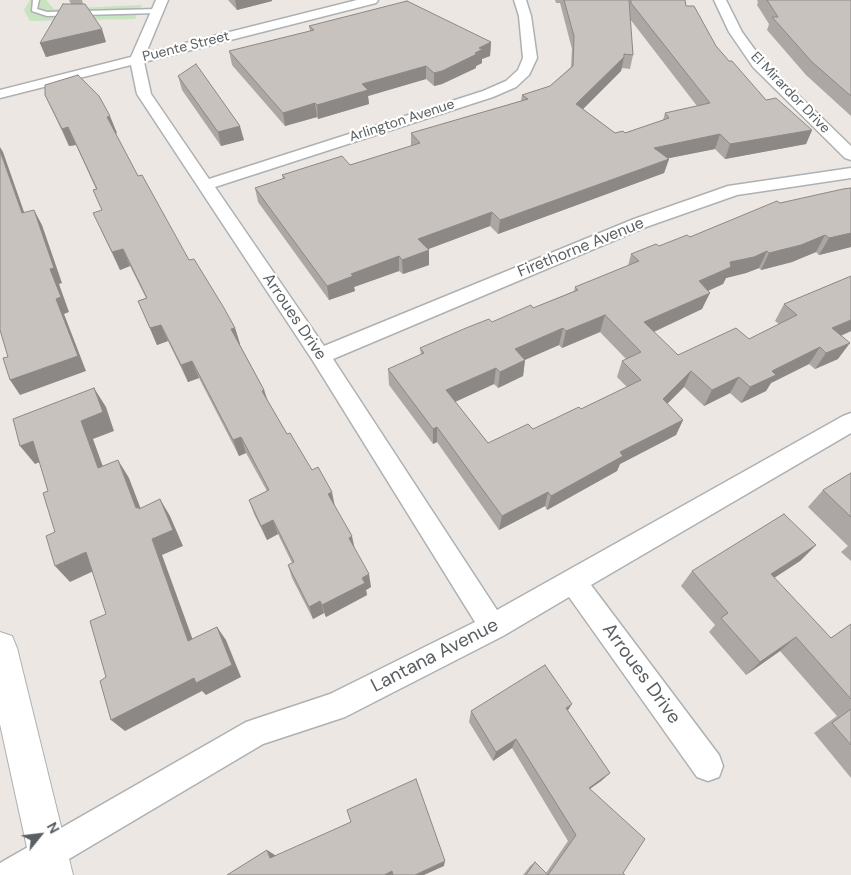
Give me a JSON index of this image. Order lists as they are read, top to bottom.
{
  "streets": {
    "street": [
      "Puente Street",
      "El Mirardor Drive",
      "Arlington Avenue",
      "Firethorne Avenue",
      "Arroues Drive",
      "Lantana Avenue"
    ]
  },
  "crossings": [
    ["Puente Street", "Arroues Drive"],
    ["Arlington Avenue", "Arroues Drive"],
    ["Firethorne Avenue", "Arroues Drive"],
    ["Arroues Drive", "Lantana Avenue"]
  ],
  "north": "top right"
}
